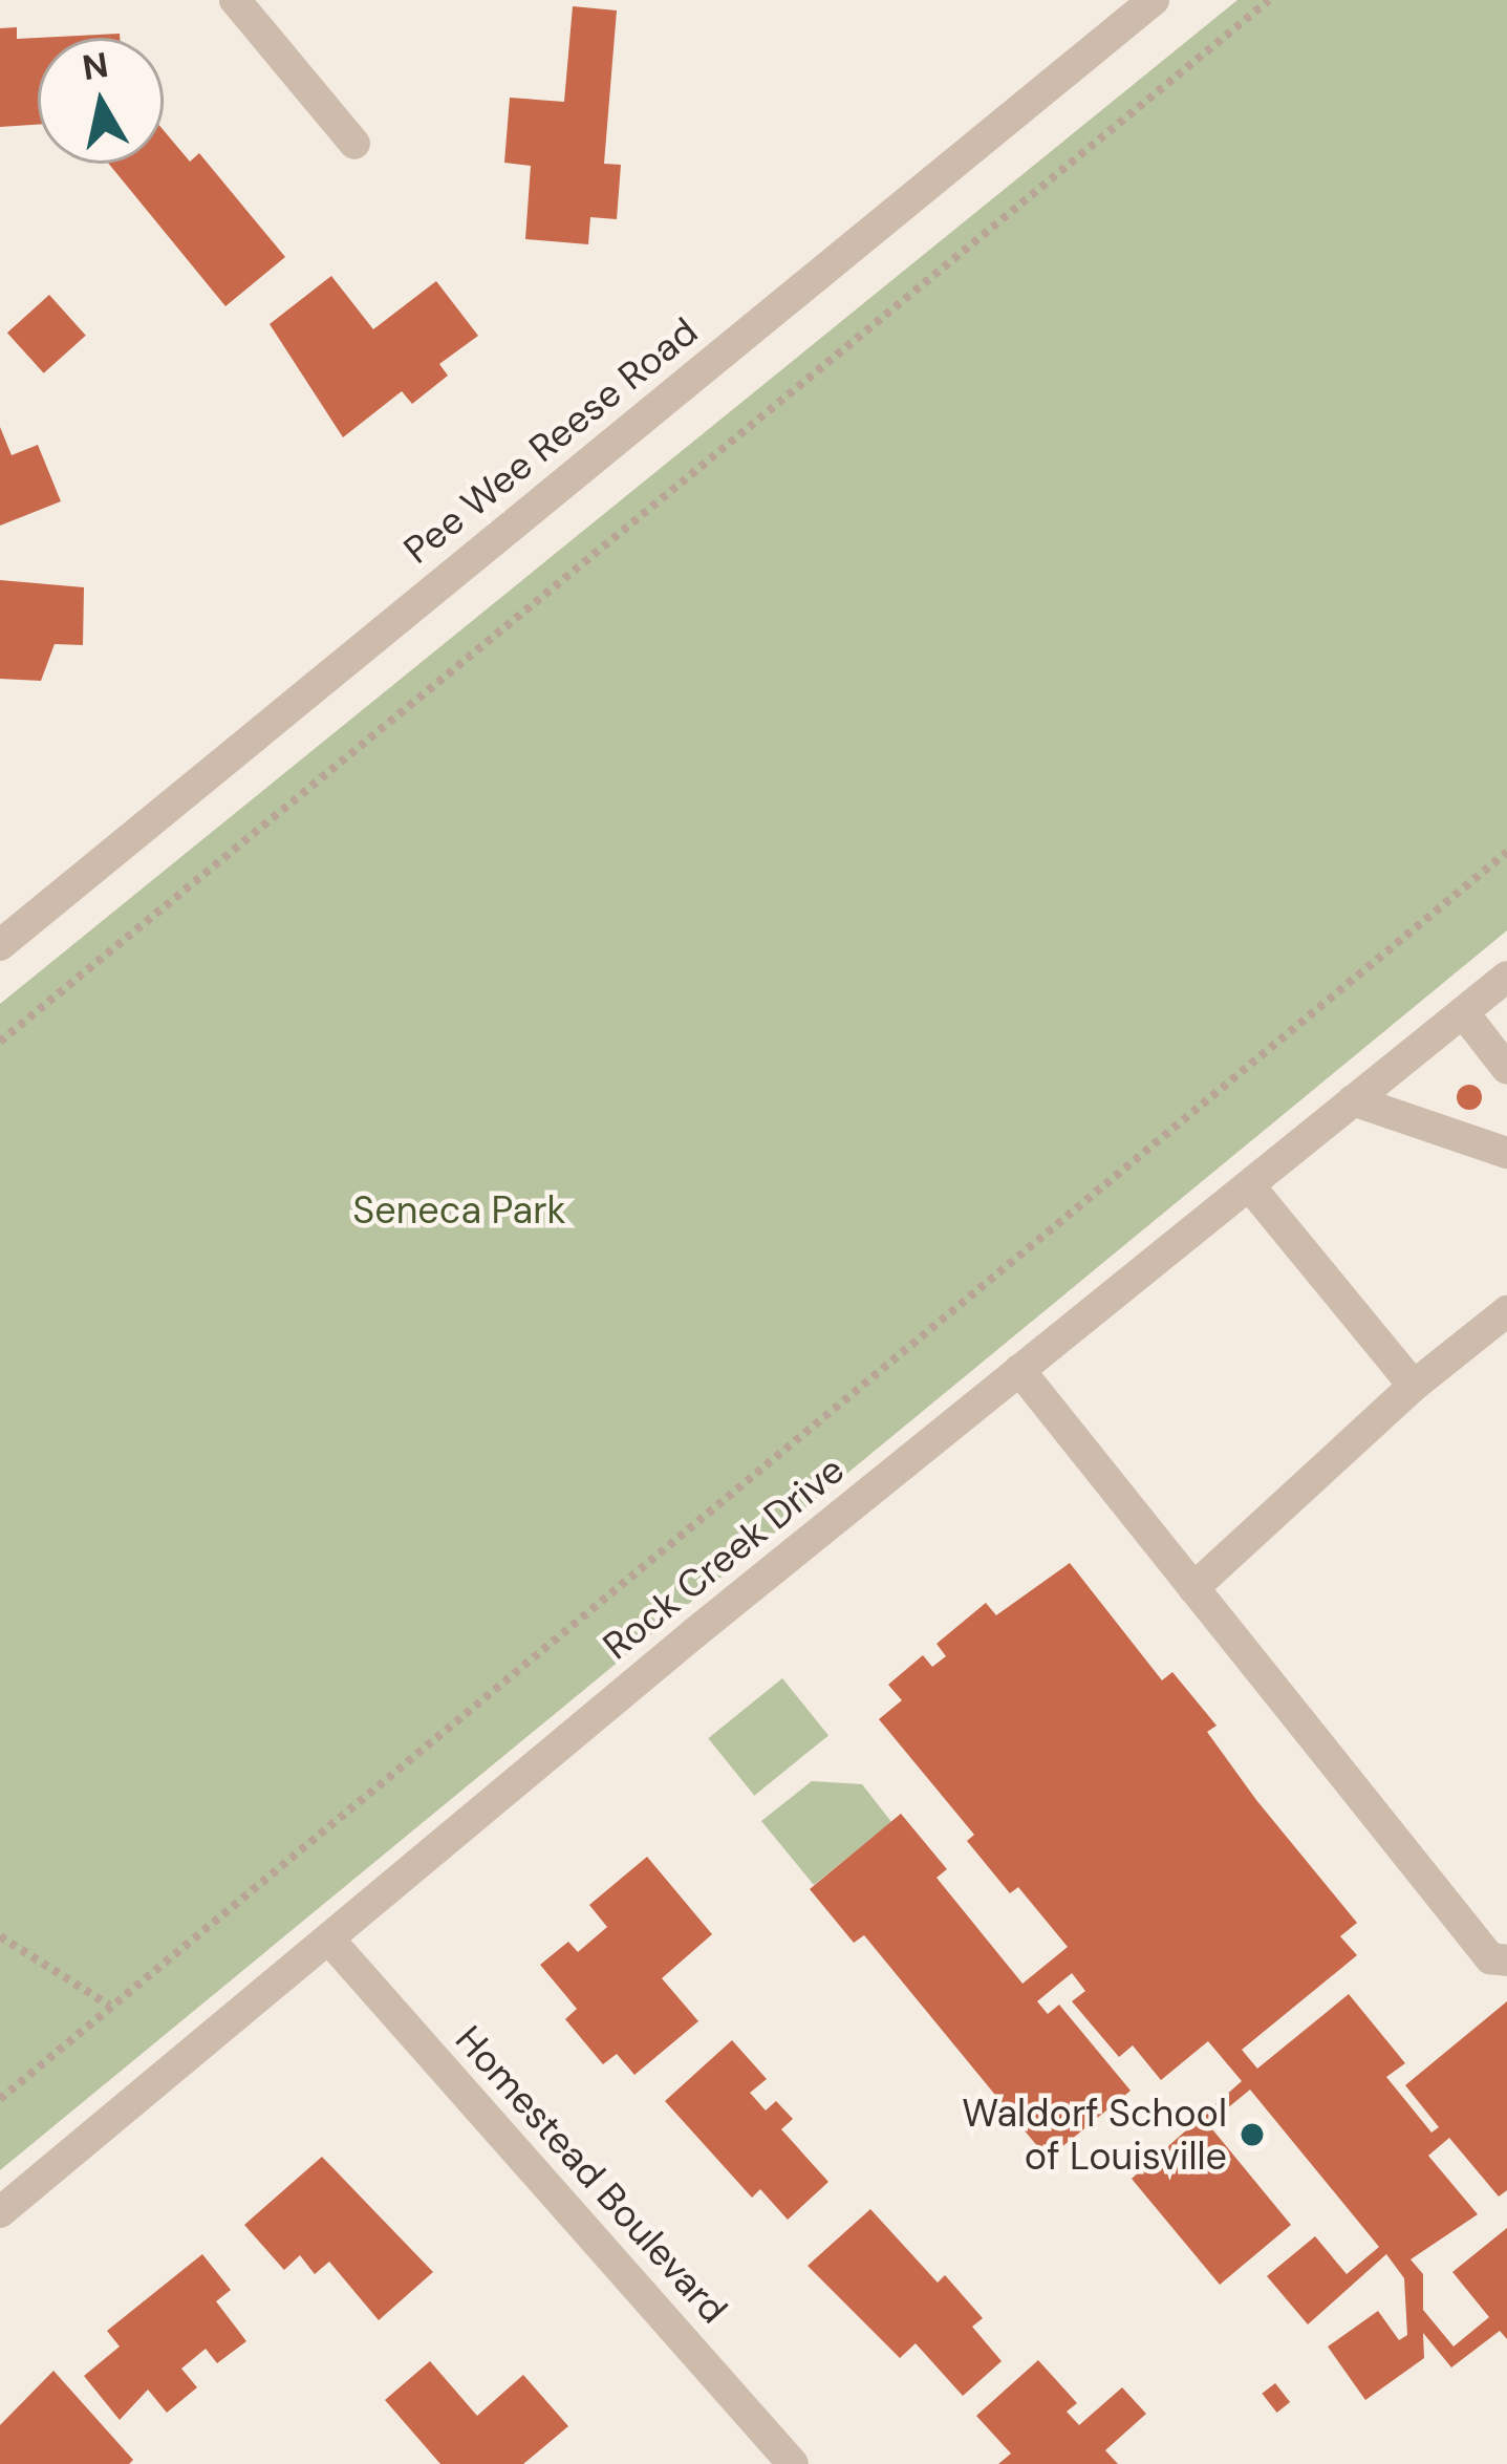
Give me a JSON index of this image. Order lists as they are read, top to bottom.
{
  "streets": {
    "street": ["Pee Wee Reese Road", "Rock Creek Drive", "Homestead Boulevard"]
  },
  "crossings": [
    ["Rock Creek Drive", "Homestead Boulevard"]
  ],
  "parks": ["Seneca Park"],
  "places": ["Waldorf School of Louisville"],
  "north": "top"
}
